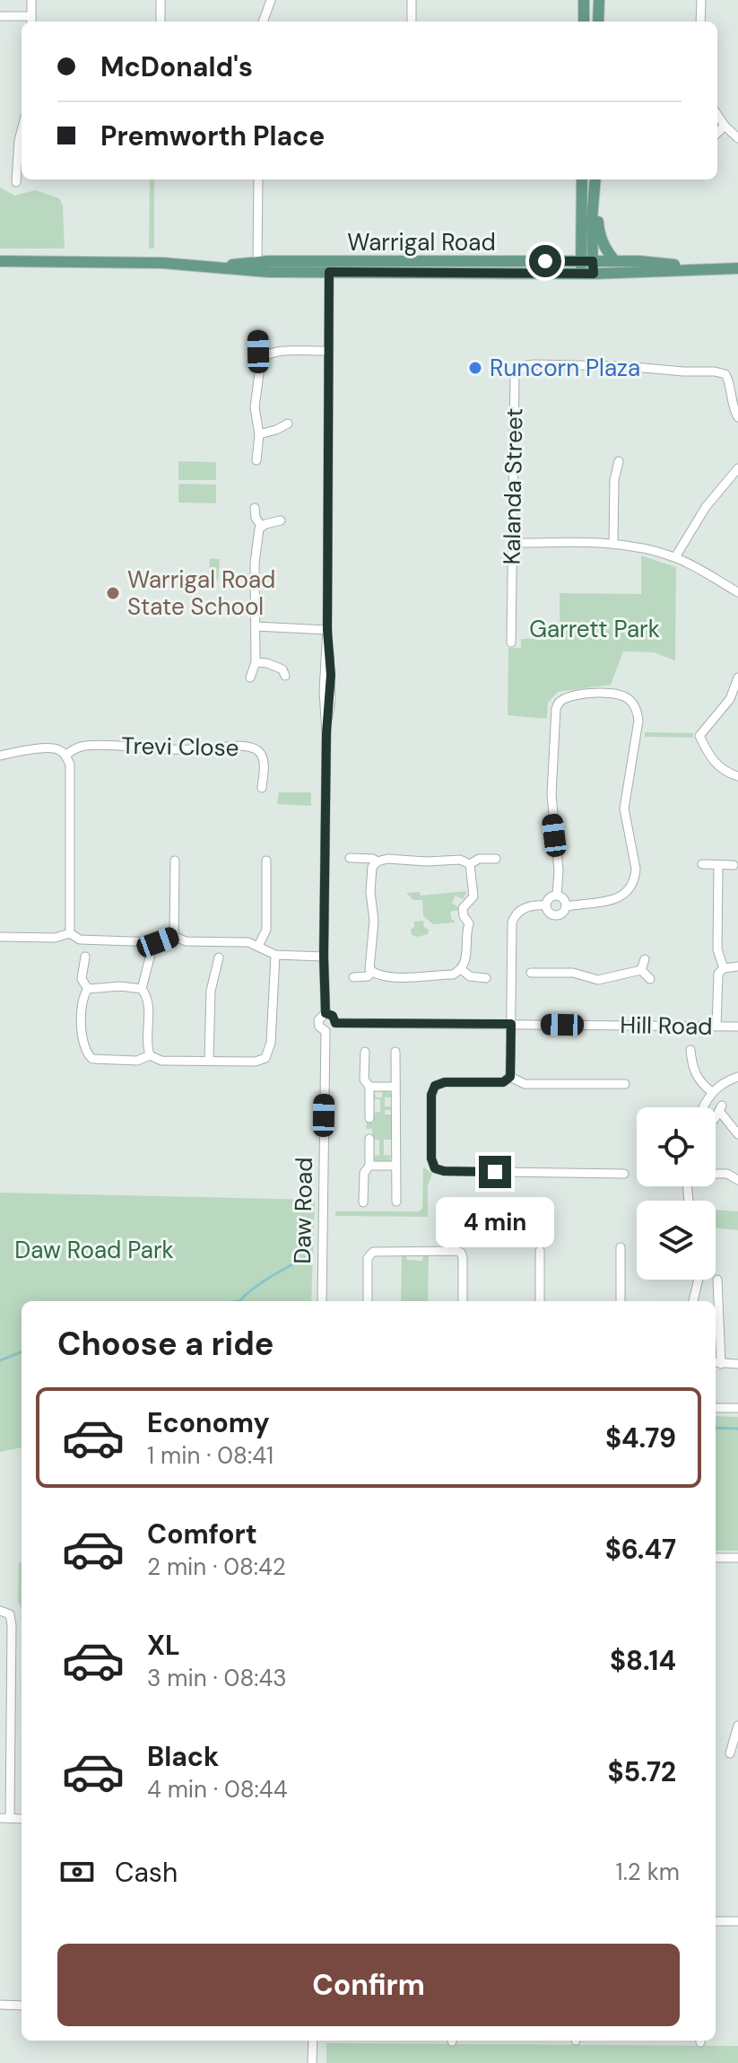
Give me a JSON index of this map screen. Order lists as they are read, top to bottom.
{
  "streets": {
    "main road": ["Warrigal Road"],
    "street": [
      "Kalanda Street",
      "Trevi Close",
      "Hill Road",
      "Daw Road"
    ]
  },
  "crossings": [
    ["Warrigal Road", "Daw Road"],
    ["Hill Road", "Daw Road"]
  ],
  "parks": ["Garrett Park", "Daw Road Park"],
  "places": ["Runcorn Plaza", "Warrigal Road State School"],
  "page": {
    "banner": ["McDonald's", "Premworth Place"],
    "bubble": "4 min",
    "heading": "Choose a ride",
    "list": [
      {
        "name": "Economy",
        "note": "1 min · 08:41",
        "value": "$4.79"
      },
      {
        "name": "Comfort",
        "note": "2 min · 08:42",
        "value": "$6.47"
      },
      {
        "name": "XL",
        "note": "3 min · 08:43",
        "value": "$8.14"
      },
      {
        "name": "Black",
        "note": "4 min · 08:44",
        "value": "$5.72"
      }
    ],
    "pay": ["Cash", "1.2 km"],
    "buttons": "Confirm"
  }
}
